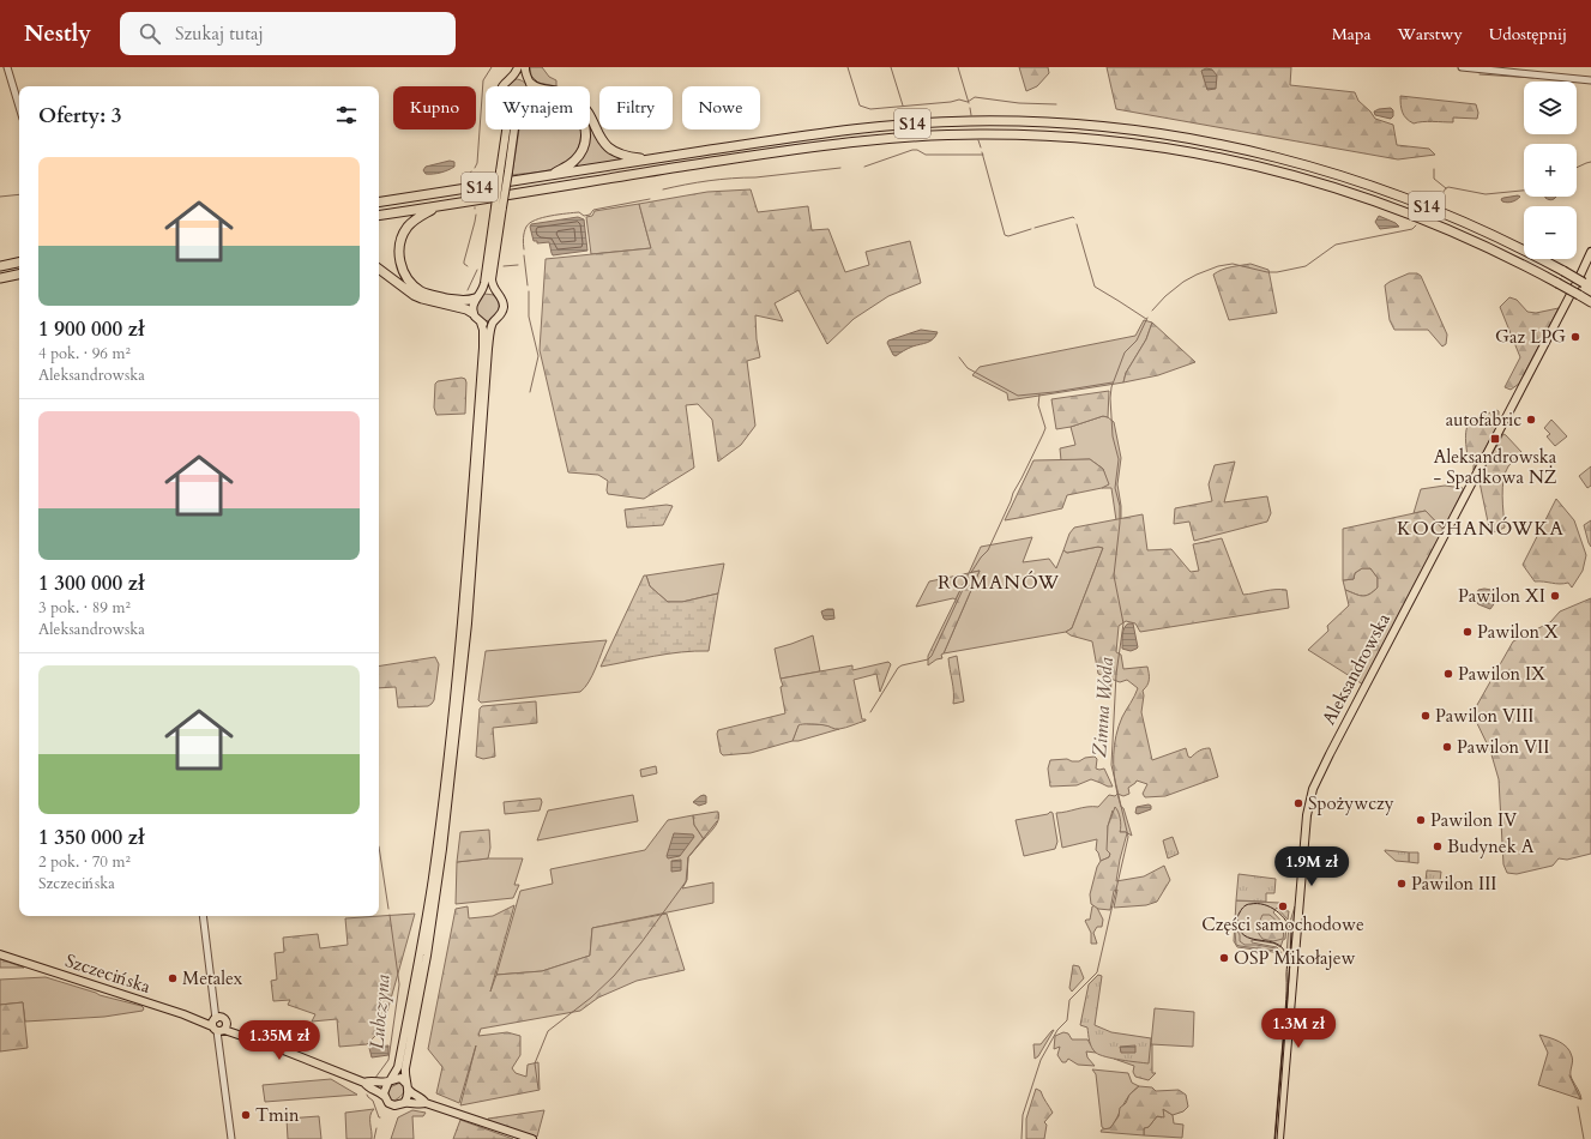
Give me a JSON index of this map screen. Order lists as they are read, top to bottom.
{
  "streets": {
    "highway": ["S14"],
    "main road": ["Aleksandrowska", "Szczecińska"]
  },
  "districts": ["KOCHANÓWKA", "ROMANÓW"],
  "water": ["Zimna Woda", "Lubczyna"],
  "places": {
    "other": [
      "Gaz LPG",
      "autofabric",
      "Pawilon XI",
      "Pawilon X",
      "Pawilon IX",
      "Pawilon VIII",
      "Pawilon VII",
      "Spożywczy",
      "Pawilon IV",
      "Budynek A",
      "Pawilon III",
      "Części samochodowe",
      "OSP Mikołajew",
      "Metalex",
      "Tmin"
    ],
    "transit": ["Aleksandrowska - Spadkowa NŻ"]
  },
  "page": {
    "header": "Nestly",
    "search": "Szukaj tutaj",
    "nav": ["Mapa", "Warstwy", "Udostępnij"],
    "map_buttons": ["+", "−"],
    "chip": [
      "Kupno",
      "Wynajem",
      "Filtry",
      "Nowe"
    ],
    "heading": "Oferty: 3",
    "list": [
      {
        "name": "1 900 000 zł",
        "note": "4 pok. · 96 m² · Aleksandrowska"
      },
      {
        "name": "1 300 000 zł",
        "note": "3 pok. · 89 m² · Aleksandrowska"
      },
      {
        "name": "1 350 000 zł",
        "note": "2 pok. · 70 m² · Szczecińska"
      }
    ],
    "price": ["1.9M zł", "1.3M zł", "1.35M zł"]
  }
}
